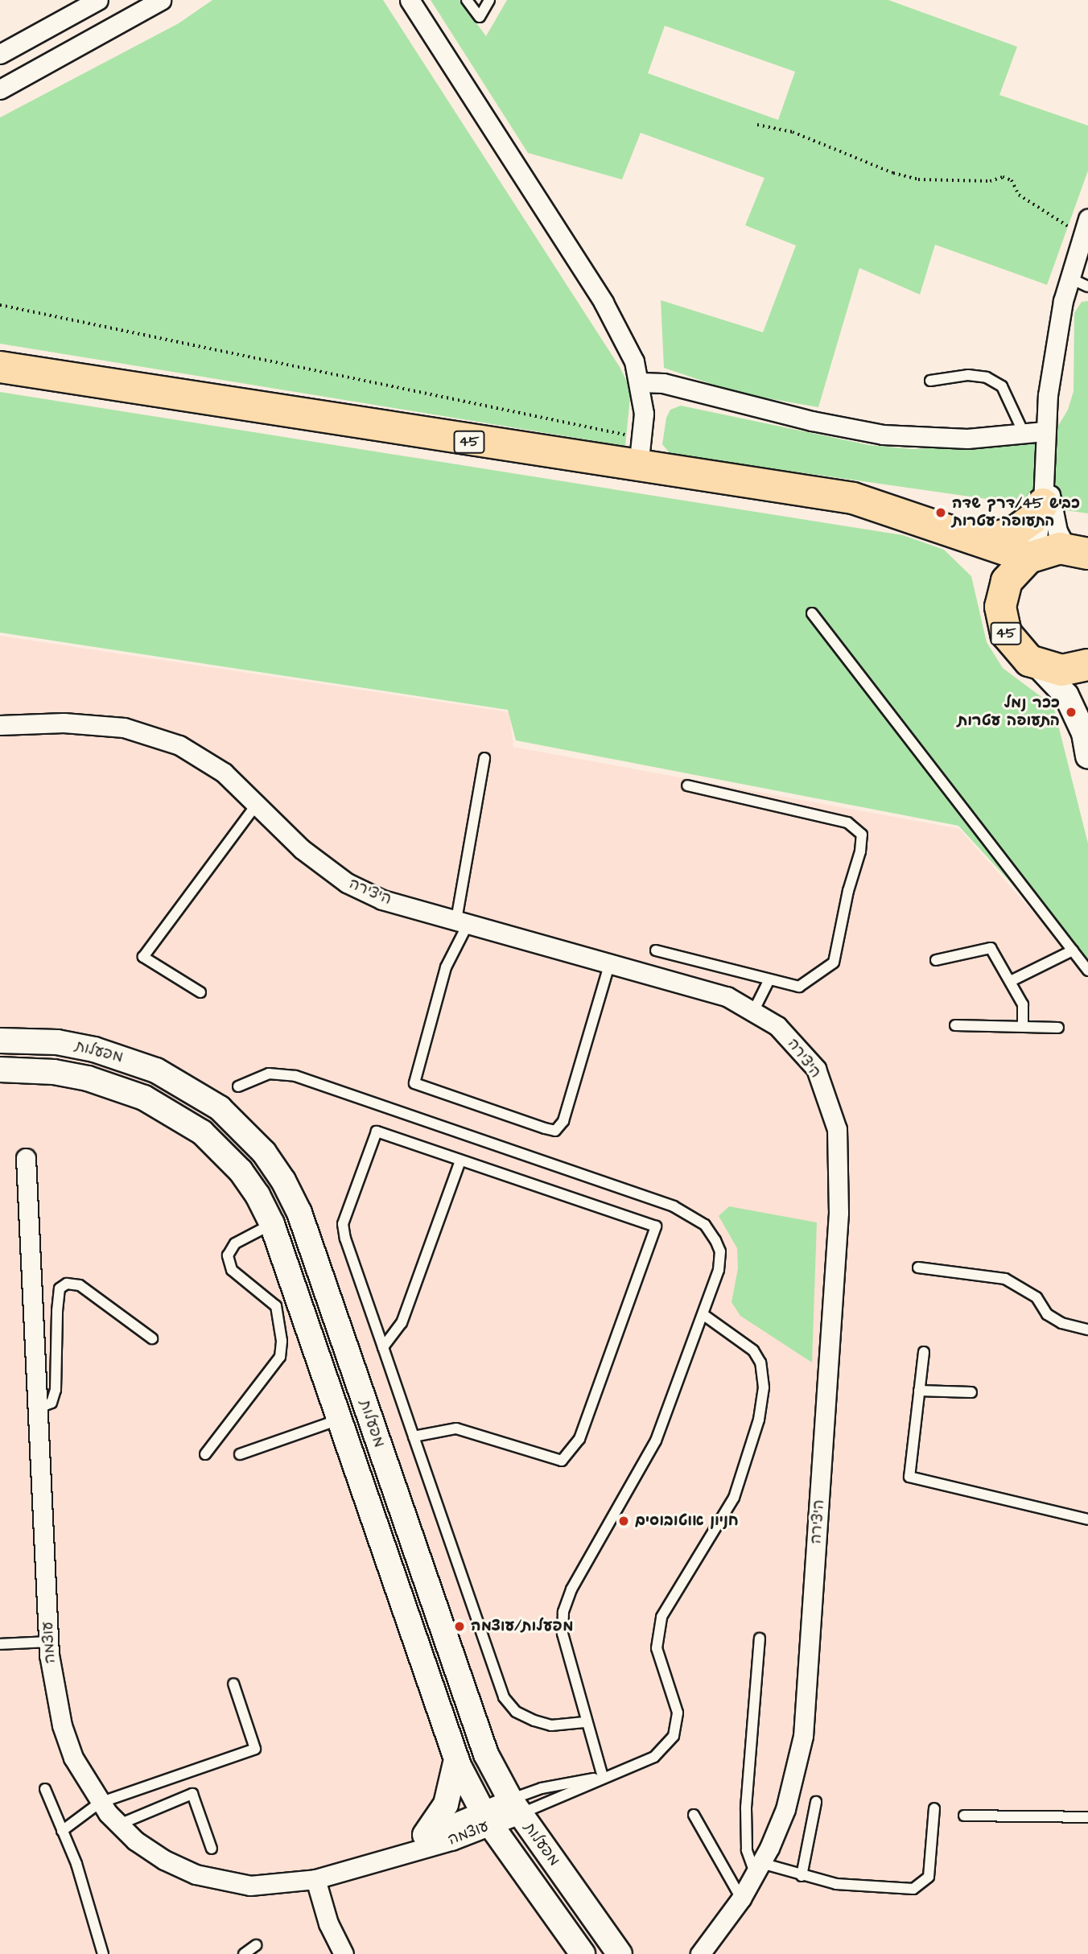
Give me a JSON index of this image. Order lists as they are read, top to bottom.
{
  "streets": {
    "highway": ["45"],
    "street": ["היצירה", "מפעלות", "עוצמה"]
  },
  "crossings": [
    ["מפעלות", "עוצמה"]
  ],
  "places": [
    "כביש 45/דרך שדה התעופה עטרות",
    "ככר נמל התעופה עטרות",
    "חניון אוטובוסים",
    "מפעלות/עוצמה"
  ]
}
